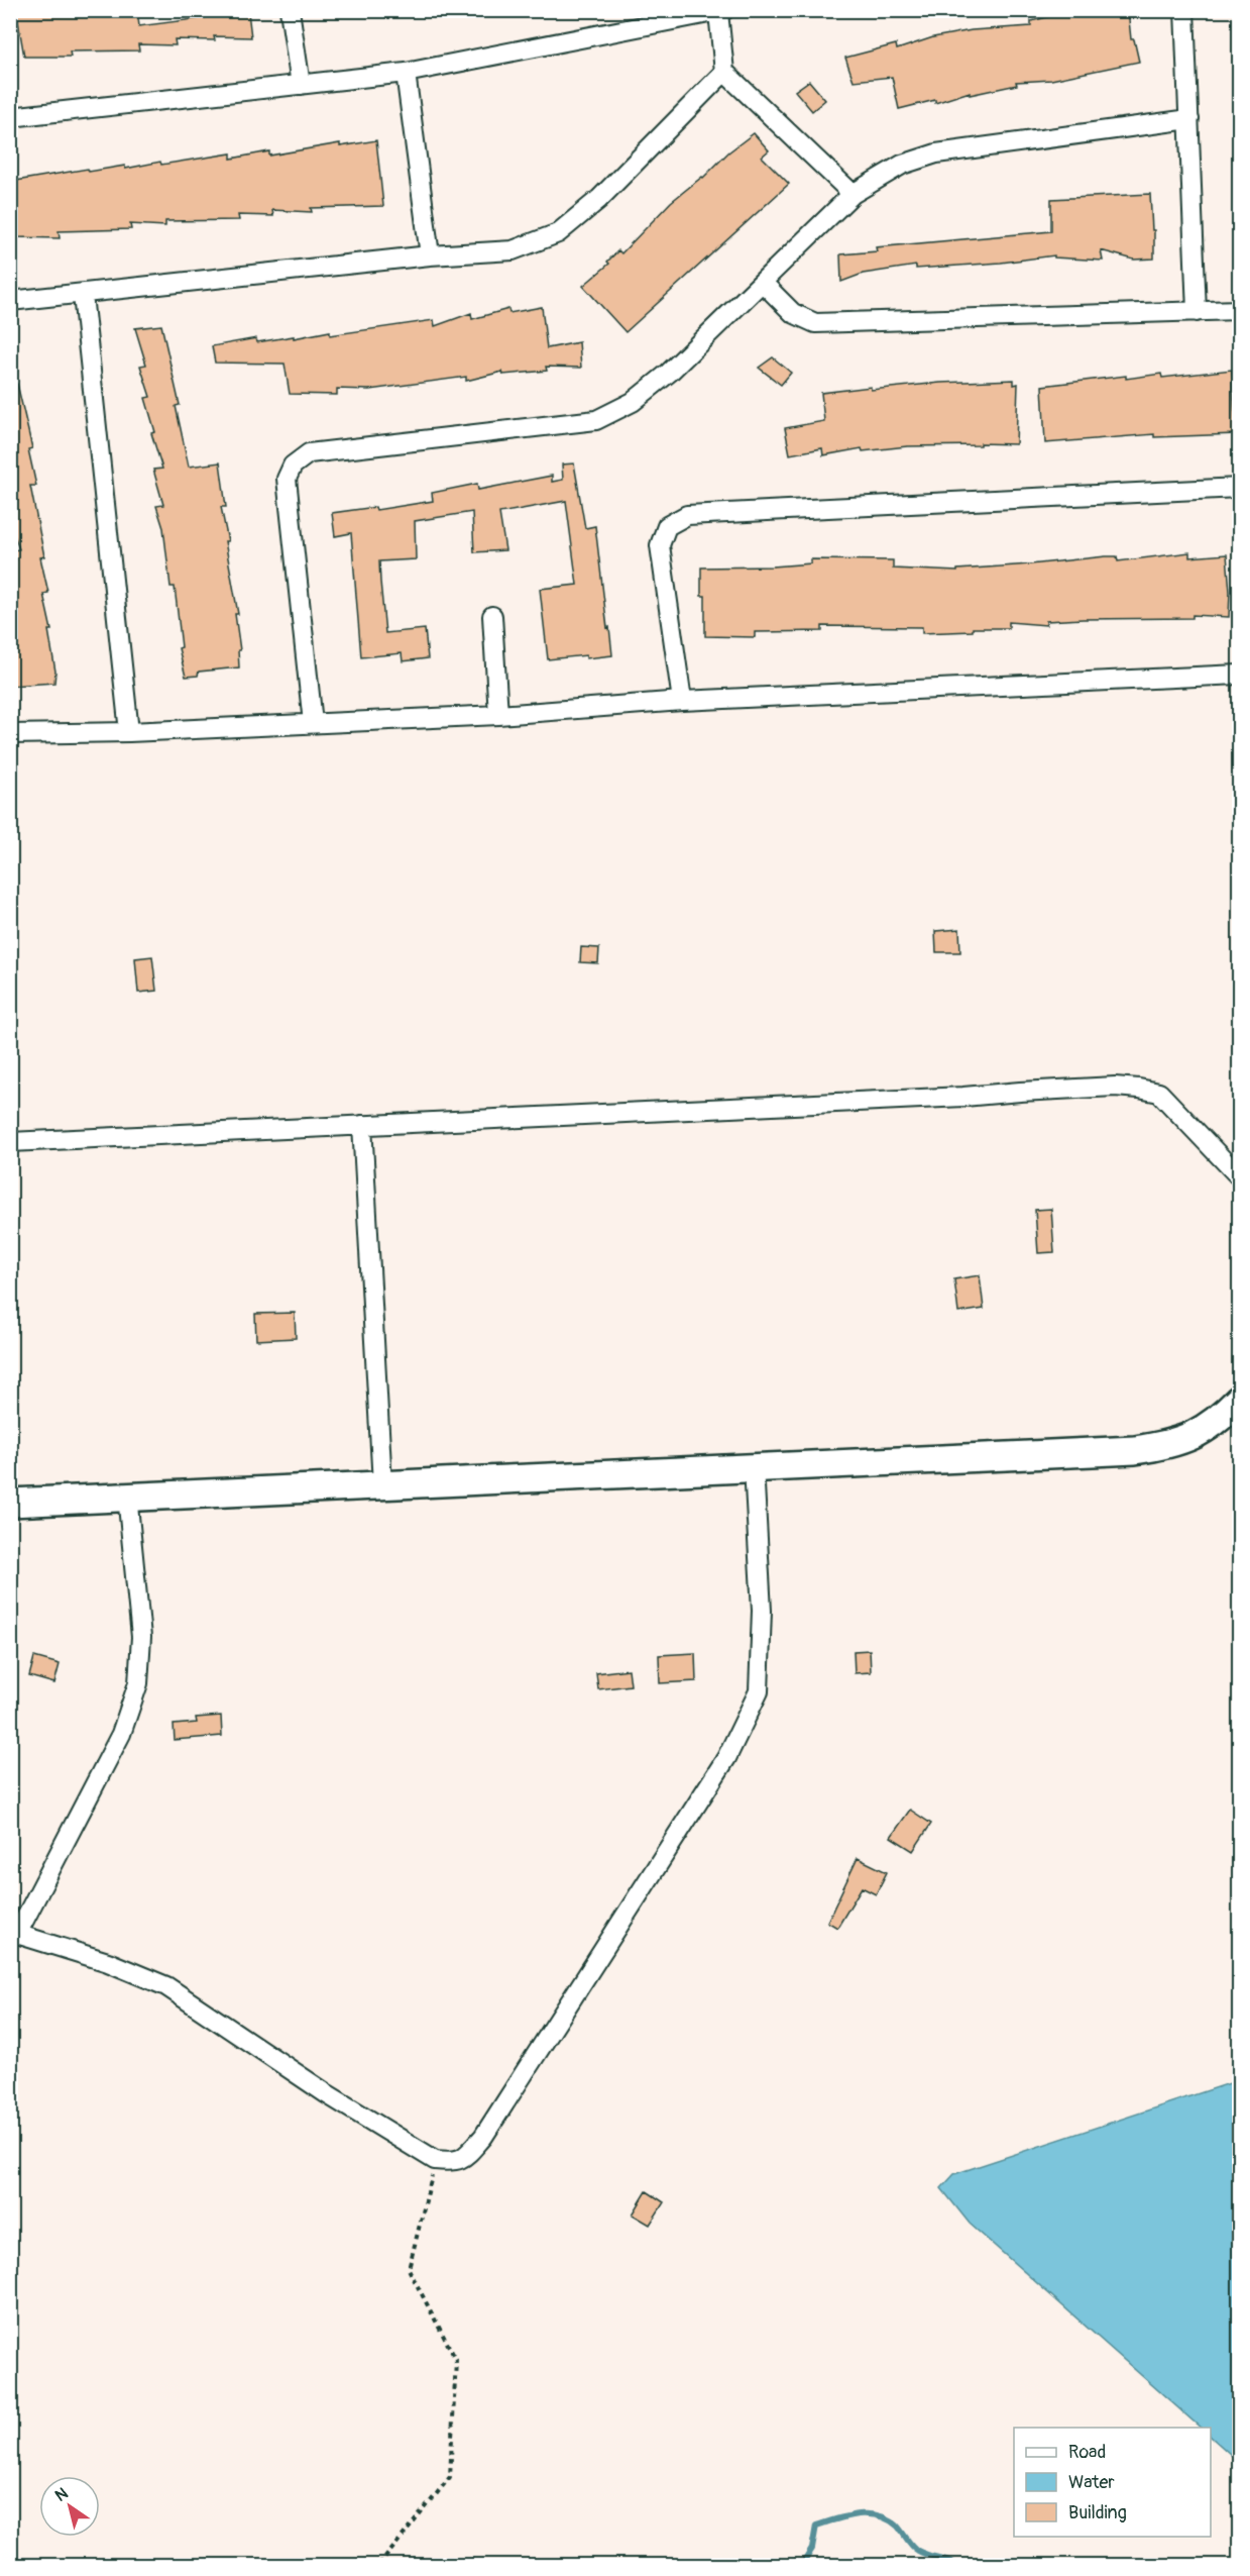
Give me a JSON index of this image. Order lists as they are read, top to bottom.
{
  "legend": ["Road", "Water", "Building"],
  "north": "top left"
}
